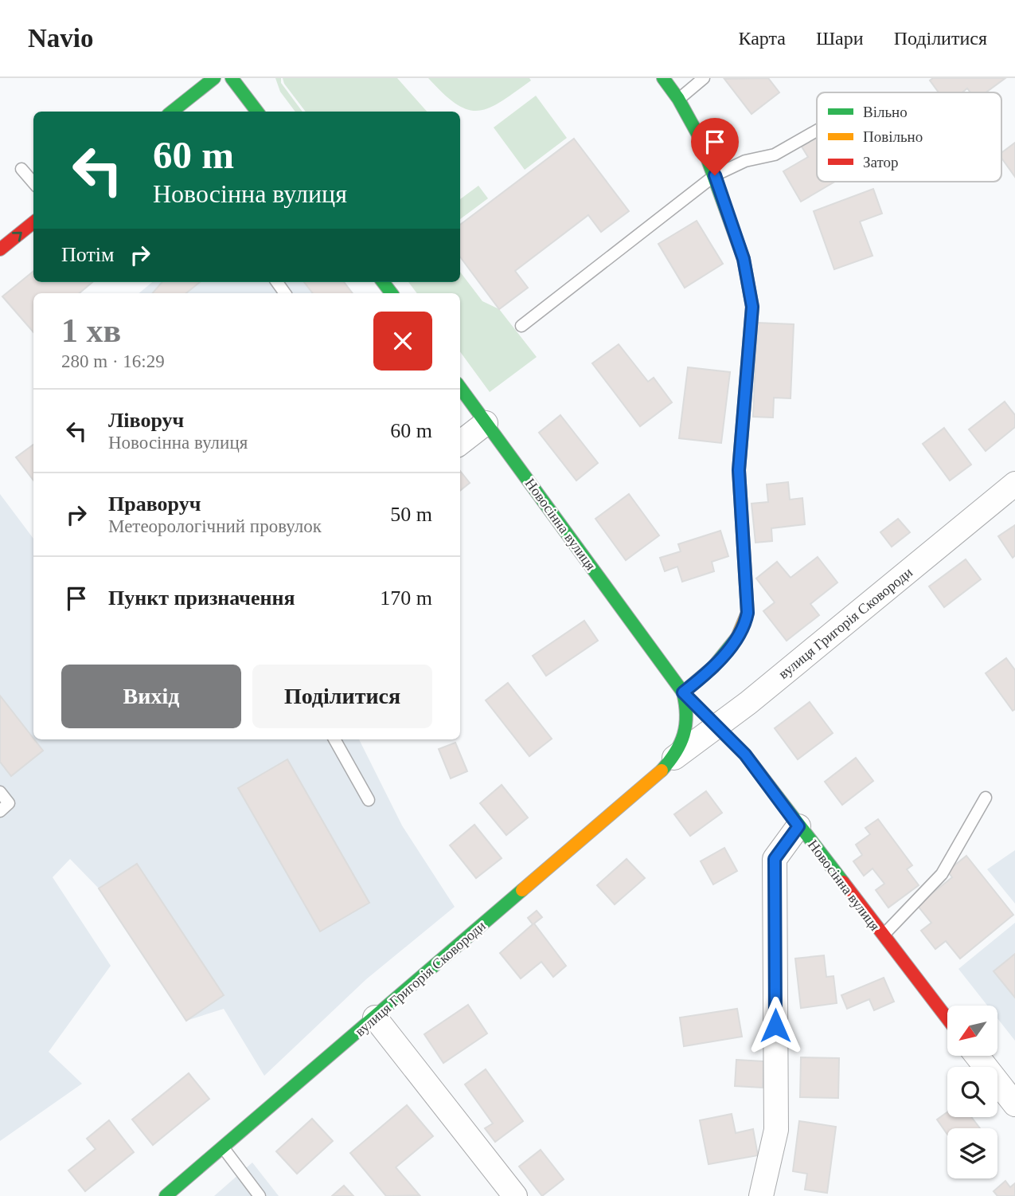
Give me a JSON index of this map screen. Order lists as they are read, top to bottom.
{
  "streets": {
    "street": ["Новосінна вулиця", "вулиця Григорія Сковороди"]
  },
  "crossings": [
    ["Новосінна вулиця", "вулиця Григорія Сковороди"]
  ],
  "legend": ["Вільно", "Повільно", "Затор"],
  "north": "bottom left",
  "page": {
    "header": "Navio",
    "nav": ["Карта", "Шари", "Поділитися"],
    "turn": ["60 m", "Новосінна вулиця"],
    "then": "Потім",
    "heading": ["1 хв", "280 m · 16:29"],
    "list": [
      {
        "name": "Ліворуч",
        "note": "Новосінна вулиця",
        "value": "60 m"
      },
      {
        "name": "Праворуч",
        "note": "Метеорологічний провулок",
        "value": "50 m"
      },
      {
        "name": "Пункт призначення",
        "value": "170 m"
      }
    ],
    "buttons": ["Вихід", "Поділитися"]
  }
}
